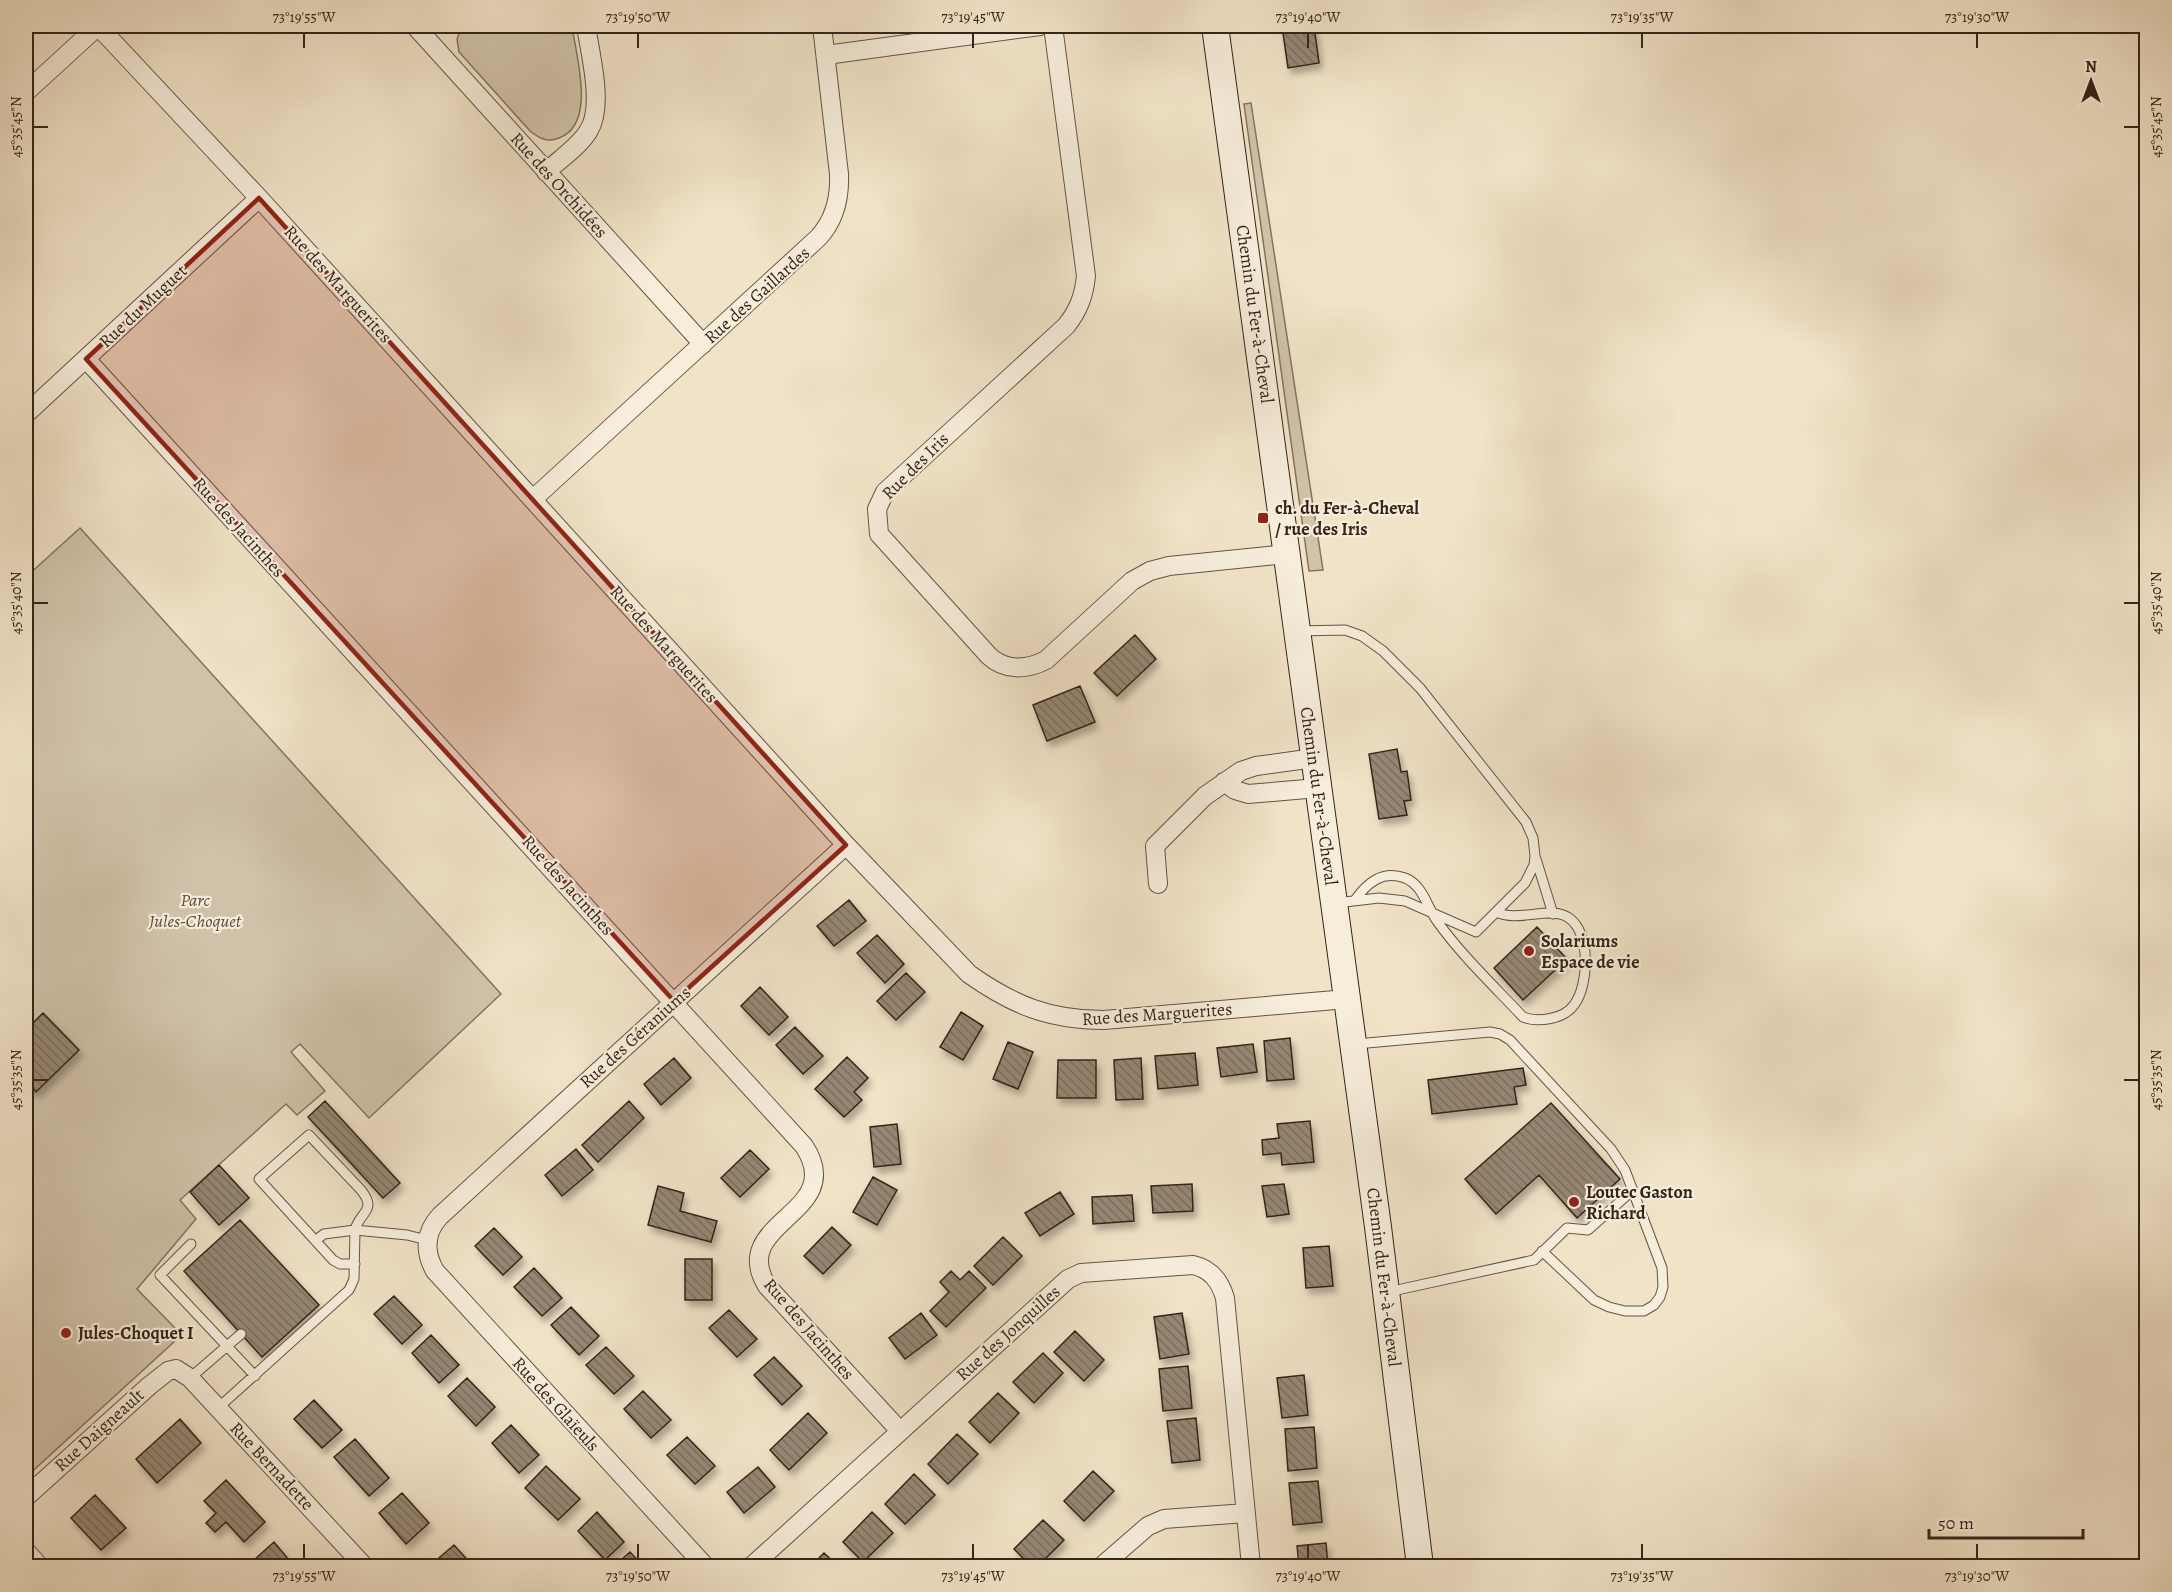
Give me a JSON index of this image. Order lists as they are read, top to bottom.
{
  "streets": {
    "street": [
      "Rue des Orchidées",
      "Rue des Marguerites",
      "Rue des Gaillardes",
      "Rue du Muguet",
      "Chemin du Fer-à-Cheval",
      "Rue des Iris",
      "Rue des Jacinthes",
      "Rue des Géraniums",
      "Rue des Jonquilles",
      "Rue des Glaïeuls",
      "Rue Daigneault",
      "Rue Bernadette"
    ]
  },
  "crossings": [
    ["Rue des Orchidées", "Rue des Gaillardes"],
    ["Rue des Marguerites", "Rue des Gaillardes"],
    ["Rue des Marguerites", "Rue du Muguet"],
    ["Rue des Marguerites", "Chemin du Fer-à-Cheval"],
    ["Rue des Marguerites", "Rue des Géraniums"],
    ["Rue du Muguet", "Rue des Jacinthes"],
    ["Chemin du Fer-à-Cheval", "Rue des Iris"],
    ["Rue des Jacinthes", "Rue des Géraniums"],
    ["Rue des Jacinthes", "Rue des Jonquilles"],
    ["Rue des Géraniums", "Rue des Glaïeuls"],
    ["Rue Daigneault", "Rue Bernadette"]
  ],
  "parks": ["Parc Jules-Choquet"],
  "places": {
    "transit": ["ch. du Fer-à-Cheval / rue des Iris"],
    "other": ["Solariums Espace de vie", "Loutec Gaston Richard", "Jules-Choquet I"]
  },
  "scale_bar": "50 m",
  "north": "top",
  "coordinates": [
    "73°19'55\"W",
    "73°19'50\"W",
    "73°19'45\"W",
    "73°19'40\"W",
    "73°19'35\"W",
    "73°19'30\"W",
    "45°35'45\"N",
    "45°35'40\"N",
    "45°35'35\"N"
  ]
}
